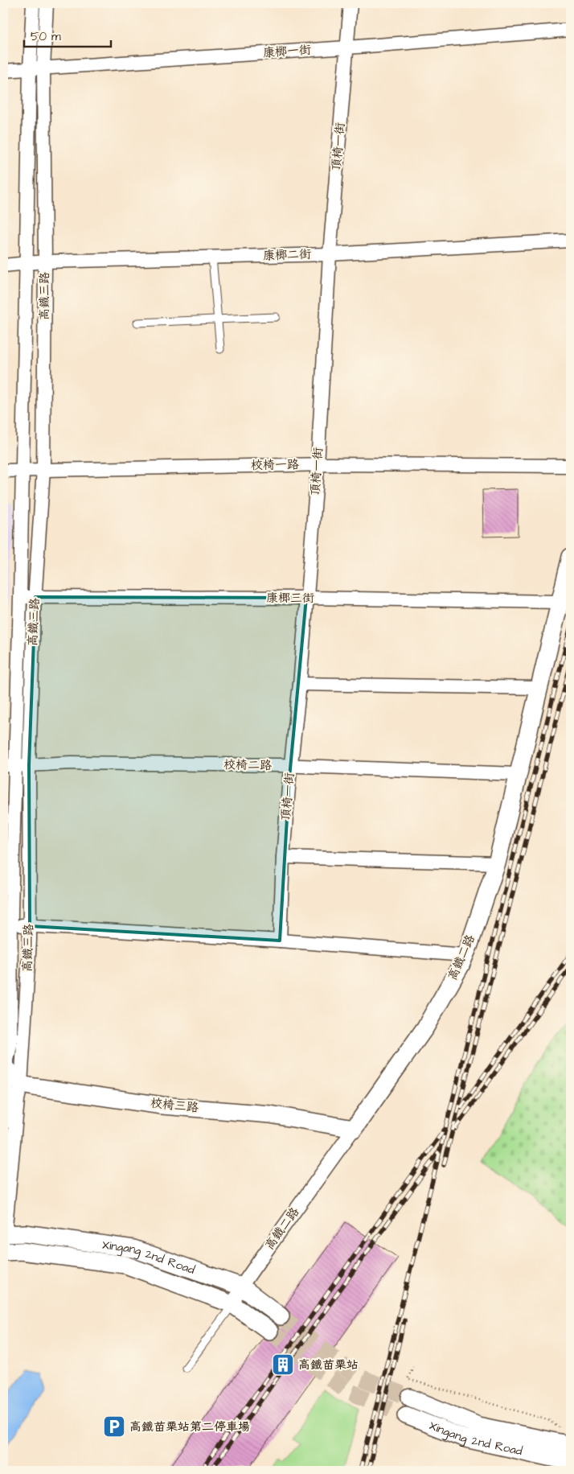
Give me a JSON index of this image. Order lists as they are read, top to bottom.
{
  "streets": {
    "street": [
      "康榔一街",
      "頂椅一街",
      "康榔二街",
      "高鐵三路",
      "校椅一路",
      "康榔三街",
      "校椅二路",
      "高鐵二路",
      "校椅三路",
      "Xingang 2nd Road"
    ]
  },
  "crossings": [
    ["康榔一街", "頂椅一街"],
    ["康榔一街", "高鐵三路"],
    ["頂椅一街", "康榔二街"],
    ["頂椅一街", "校椅一路"],
    ["頂椅一街", "康榔三街"],
    ["頂椅一街", "校椅二路"],
    ["康榔二街", "高鐵三路"],
    ["高鐵三路", "校椅一路"],
    ["高鐵三路", "康榔三街"],
    ["高鐵三路", "校椅二路"],
    ["高鐵三路", "校椅三路"],
    ["高鐵三路", "Xingang 2nd Road"],
    ["康榔三街", "高鐵二路"],
    ["校椅二路", "高鐵二路"],
    ["高鐵二路", "校椅三路"],
    ["高鐵二路", "Xingang 2nd Road"]
  ],
  "places": {
    "building": ["高鐵苗栗站"],
    "parking": ["高鐵苗栗站第二停車場"]
  },
  "scale_bar": "50 m"
}
